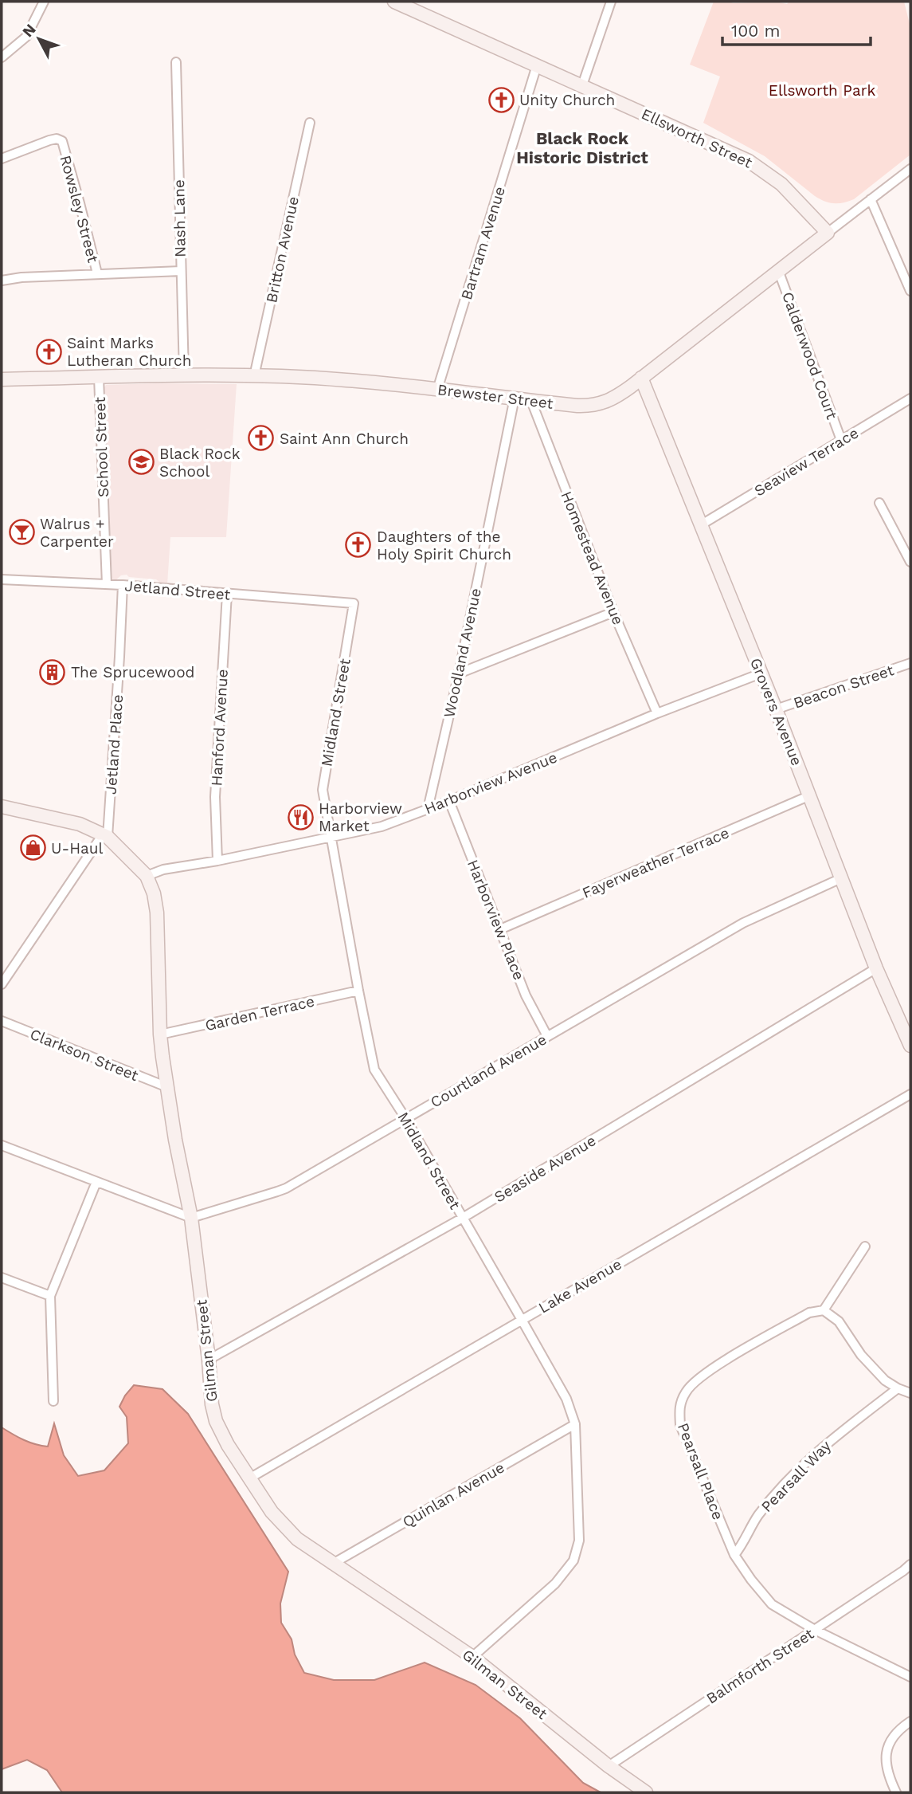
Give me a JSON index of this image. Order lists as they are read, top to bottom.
{
  "streets": {
    "street": [
      "Ellsworth Street",
      "Rowsley Street",
      "Nash Lane",
      "Bartram Avenue",
      "Britton Avenue",
      "Calderwood Court",
      "Brewster Street",
      "School Street",
      "Seaview Terrace",
      "Homestead Avenue",
      "Jetland Street",
      "Woodland Avenue",
      "Beacon Street",
      "Grovers Avenue",
      "Midland Street",
      "Hanford Avenue",
      "Jetland Place",
      "Harborview Avenue",
      "Fayerweather Terrace",
      "Harborview Place",
      "Garden Terrace",
      "Clarkson Street",
      "Courtland Avenue",
      "Seaside Avenue",
      "Lake Avenue",
      "Gilman Street",
      "Pearsall Place",
      "Pearsall Way",
      "Quinlan Avenue",
      "Balmforth Street"
    ]
  },
  "crossings": [
    ["Ellsworth Street", "Bartram Avenue"],
    ["Ellsworth Street", "Brewster Street"],
    ["Nash Lane", "Brewster Street"],
    ["Bartram Avenue", "Brewster Street"],
    ["Britton Avenue", "Brewster Street"],
    ["Calderwood Court", "Brewster Street"],
    ["Calderwood Court", "Seaview Terrace"],
    ["Brewster Street", "School Street"],
    ["Brewster Street", "Homestead Avenue"],
    ["Brewster Street", "Woodland Avenue"],
    ["Brewster Street", "Grovers Avenue"],
    ["School Street", "Jetland Street"],
    ["Seaview Terrace", "Grovers Avenue"],
    ["Homestead Avenue", "Harborview Avenue"],
    ["Jetland Street", "Midland Street"],
    ["Jetland Street", "Hanford Avenue"],
    ["Jetland Street", "Jetland Place"],
    ["Woodland Avenue", "Harborview Avenue"],
    ["Beacon Street", "Grovers Avenue"],
    ["Grovers Avenue", "Harborview Avenue"],
    ["Grovers Avenue", "Fayerweather Terrace"],
    ["Grovers Avenue", "Courtland Avenue"],
    ["Grovers Avenue", "Seaside Avenue"],
    ["Midland Street", "Harborview Avenue"],
    ["Midland Street", "Garden Terrace"],
    ["Midland Street", "Courtland Avenue"],
    ["Midland Street", "Seaside Avenue"],
    ["Midland Street", "Lake Avenue"],
    ["Midland Street", "Gilman Street"],
    ["Midland Street", "Quinlan Avenue"],
    ["Hanford Avenue", "Harborview Avenue"],
    ["Jetland Place", "Gilman Street"],
    ["Harborview Avenue", "Harborview Place"],
    ["Harborview Avenue", "Gilman Street"],
    ["Fayerweather Terrace", "Harborview Place"],
    ["Harborview Place", "Courtland Avenue"],
    ["Garden Terrace", "Gilman Street"],
    ["Clarkson Street", "Gilman Street"],
    ["Courtland Avenue", "Gilman Street"],
    ["Seaside Avenue", "Gilman Street"],
    ["Lake Avenue", "Gilman Street"],
    ["Gilman Street", "Quinlan Avenue"],
    ["Gilman Street", "Balmforth Street"],
    ["Pearsall Place", "Pearsall Way"],
    ["Pearsall Place", "Balmforth Street"]
  ],
  "districts": ["Black Rock Historic District"],
  "parks": ["Ellsworth Park"],
  "places": {
    "church": [
      "Unity Church",
      "Saint Marks Lutheran Church",
      "Saint Ann Church",
      "Daughters of the Holy Spirit Church"
    ],
    "school or university": ["Black Rock School"],
    "bar": ["Walrus + Carpenter"],
    "building": ["The Sprucewood"],
    "restaurant": ["Harborview Market"],
    "shop": ["U-Haul"]
  },
  "scale_bar": "100 m",
  "north": "top left"
}
